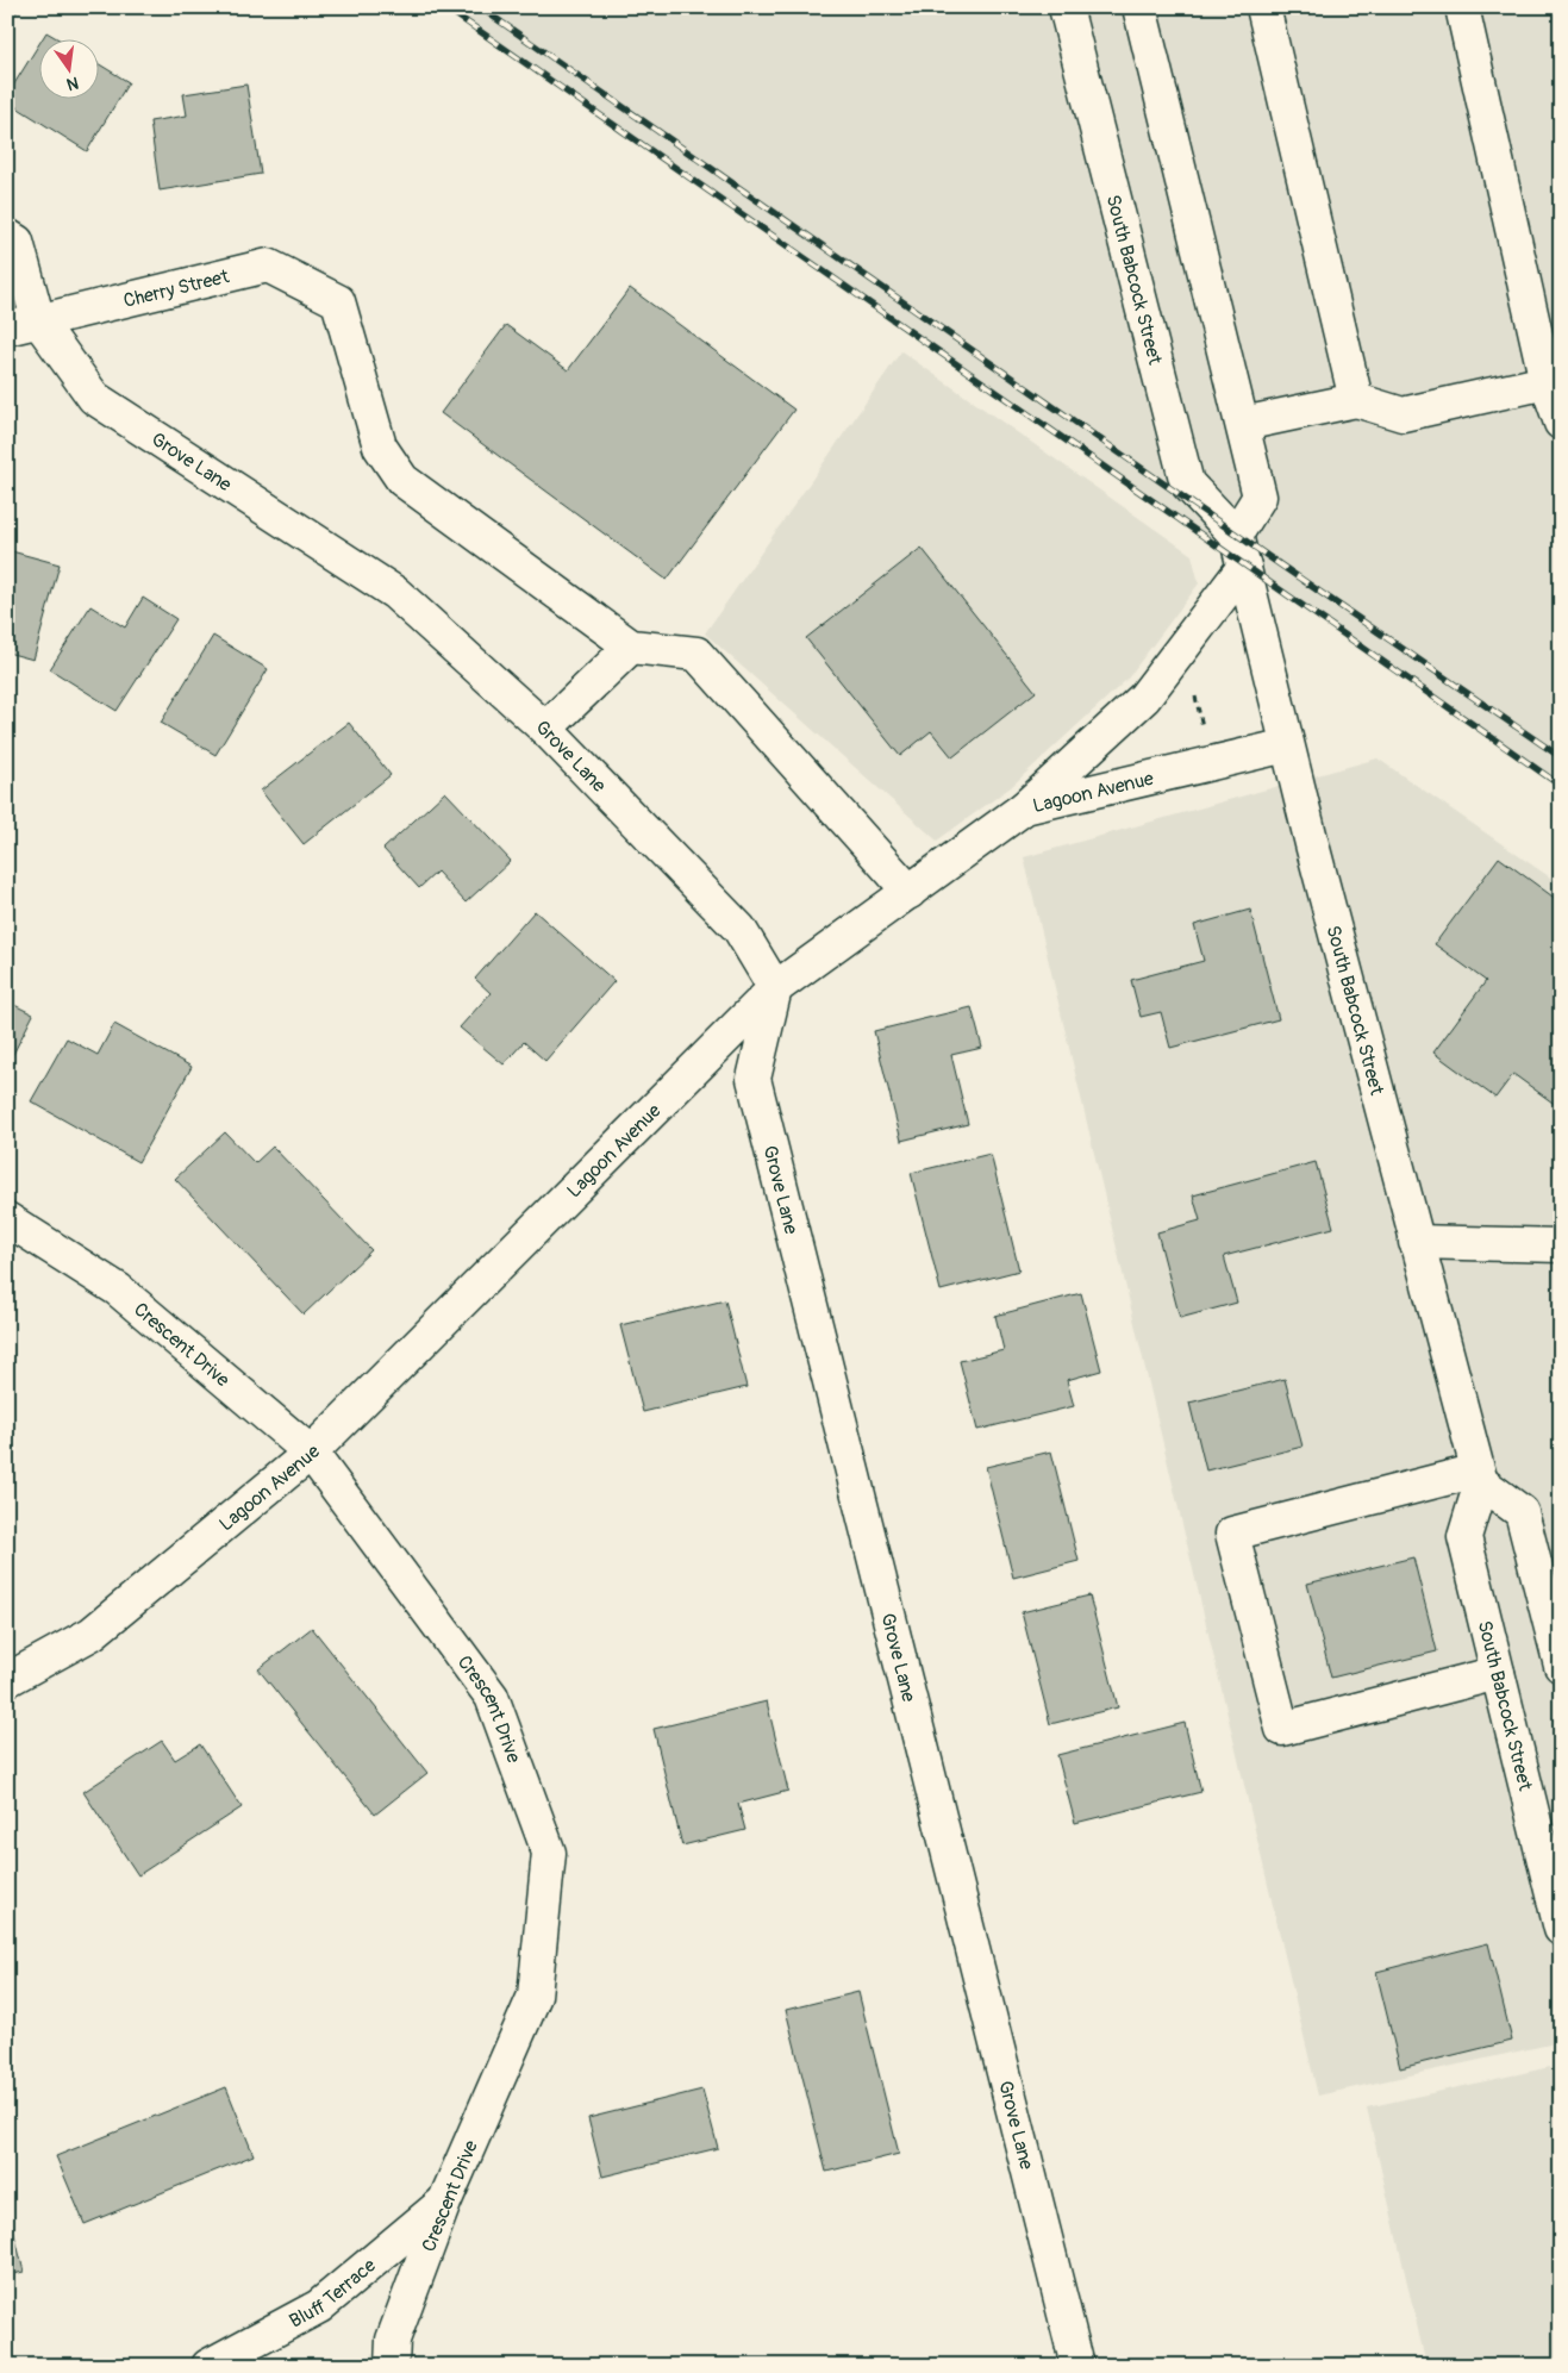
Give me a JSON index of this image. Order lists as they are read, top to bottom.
{
  "streets": {
    "street": [
      "South Babcock Street",
      "Cherry Street",
      "Grove Lane",
      "Lagoon Avenue",
      "Crescent Drive",
      "Bluff Terrace"
    ]
  },
  "crossings": [
    ["South Babcock Street", "Lagoon Avenue"],
    ["Cherry Street", "Grove Lane"],
    ["Grove Lane", "Lagoon Avenue"],
    ["Lagoon Avenue", "Crescent Drive"],
    ["Crescent Drive", "Bluff Terrace"]
  ],
  "north": "bottom"
}
